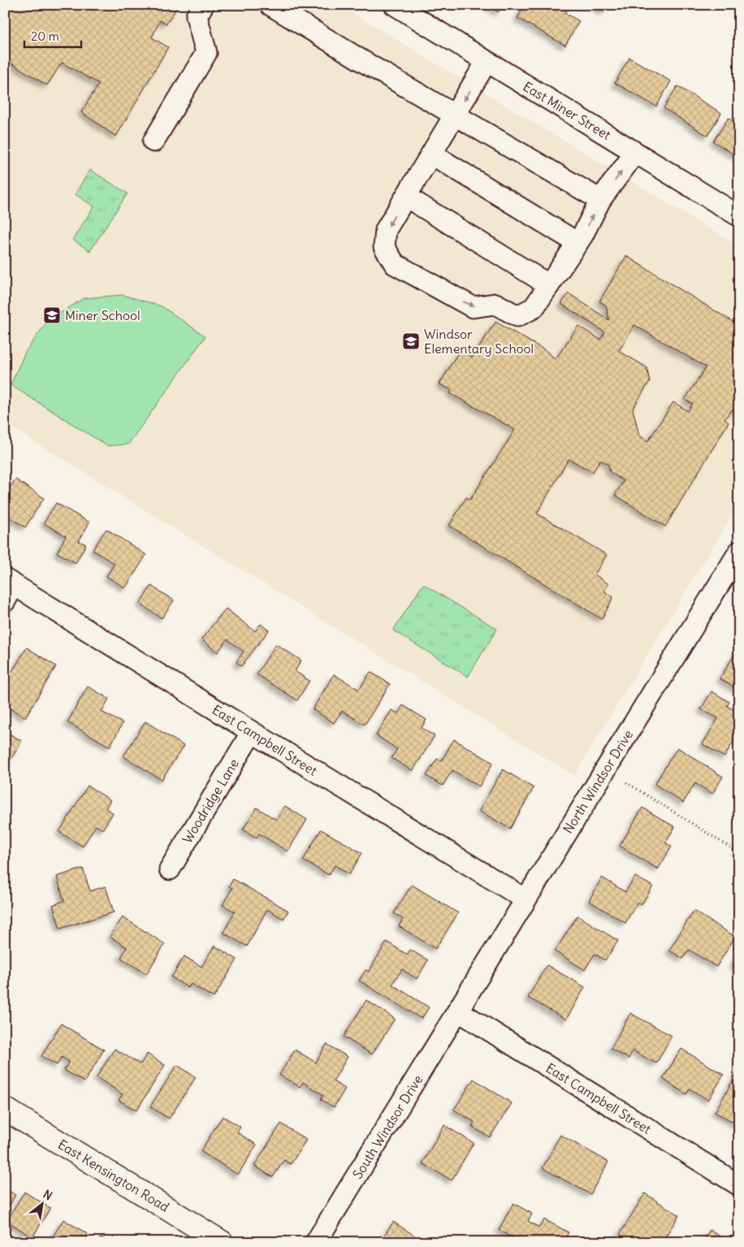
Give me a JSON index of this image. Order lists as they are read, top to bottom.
{
  "streets": {
    "main road": ["East Kensington Road"],
    "street": [
      "East Miner Street",
      "East Campbell Street",
      "North Windsor Drive",
      "Woodridge Lane",
      "South Windsor Drive"
    ]
  },
  "crossings": [
    ["East Campbell Street", "North Windsor Drive"],
    ["East Campbell Street", "Woodridge Lane"],
    ["East Campbell Street", "South Windsor Drive"],
    ["North Windsor Drive", "South Windsor Drive"]
  ],
  "places": {
    "school or university": ["Miner School", "Windsor Elementary School"]
  },
  "scale_bar": "20 m",
  "north": "top right"
}
